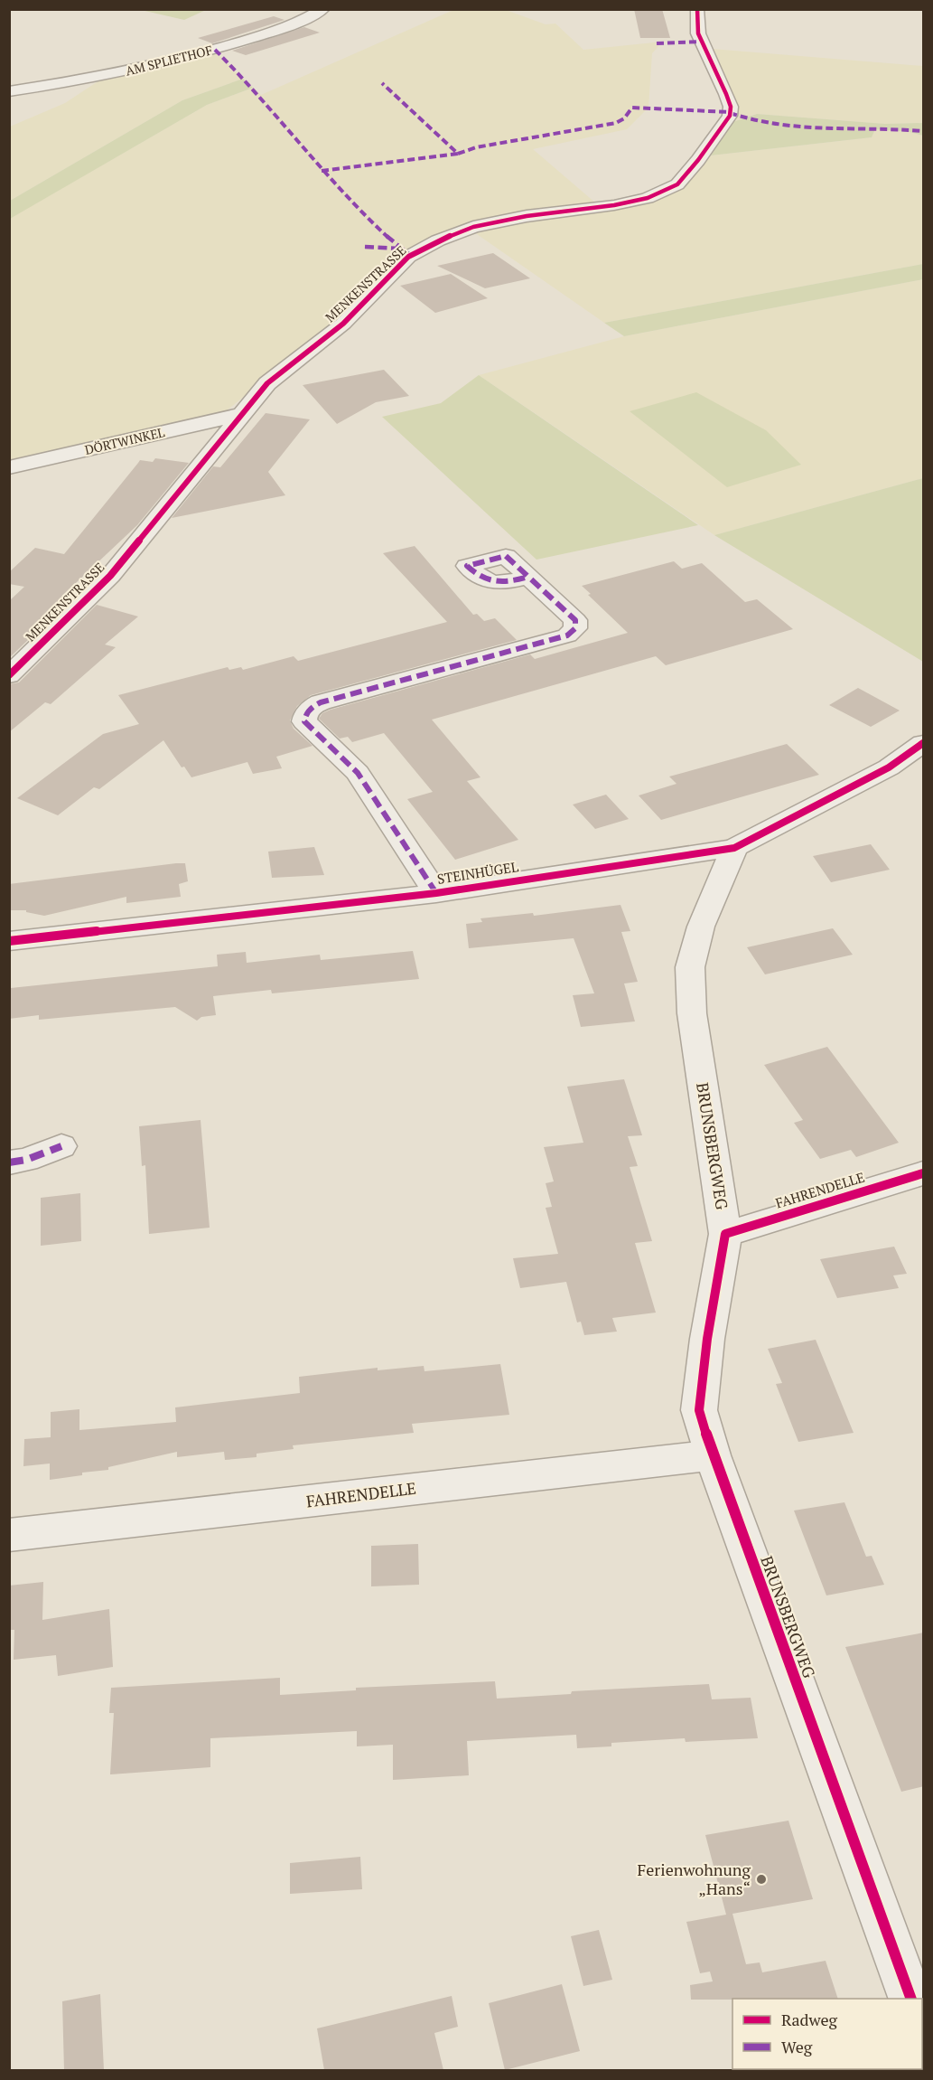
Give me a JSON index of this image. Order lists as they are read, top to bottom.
{
  "streets": {
    "street": [
      "AM SPLIETHOF",
      "MENKENSTRASSE",
      "DÖRTWINKEL",
      "STEINHÜGEL",
      "BRUNSBERGWEG",
      "FAHRENDELLE"
    ]
  },
  "crossings": [
    ["MENKENSTRASSE", "DÖRTWINKEL"],
    ["STEINHÜGEL", "BRUNSBERGWEG"],
    ["BRUNSBERGWEG", "FAHRENDELLE"]
  ],
  "places": ["Ferienwohnung „Hans“"],
  "legend": ["Radweg", "Weg"]
}
